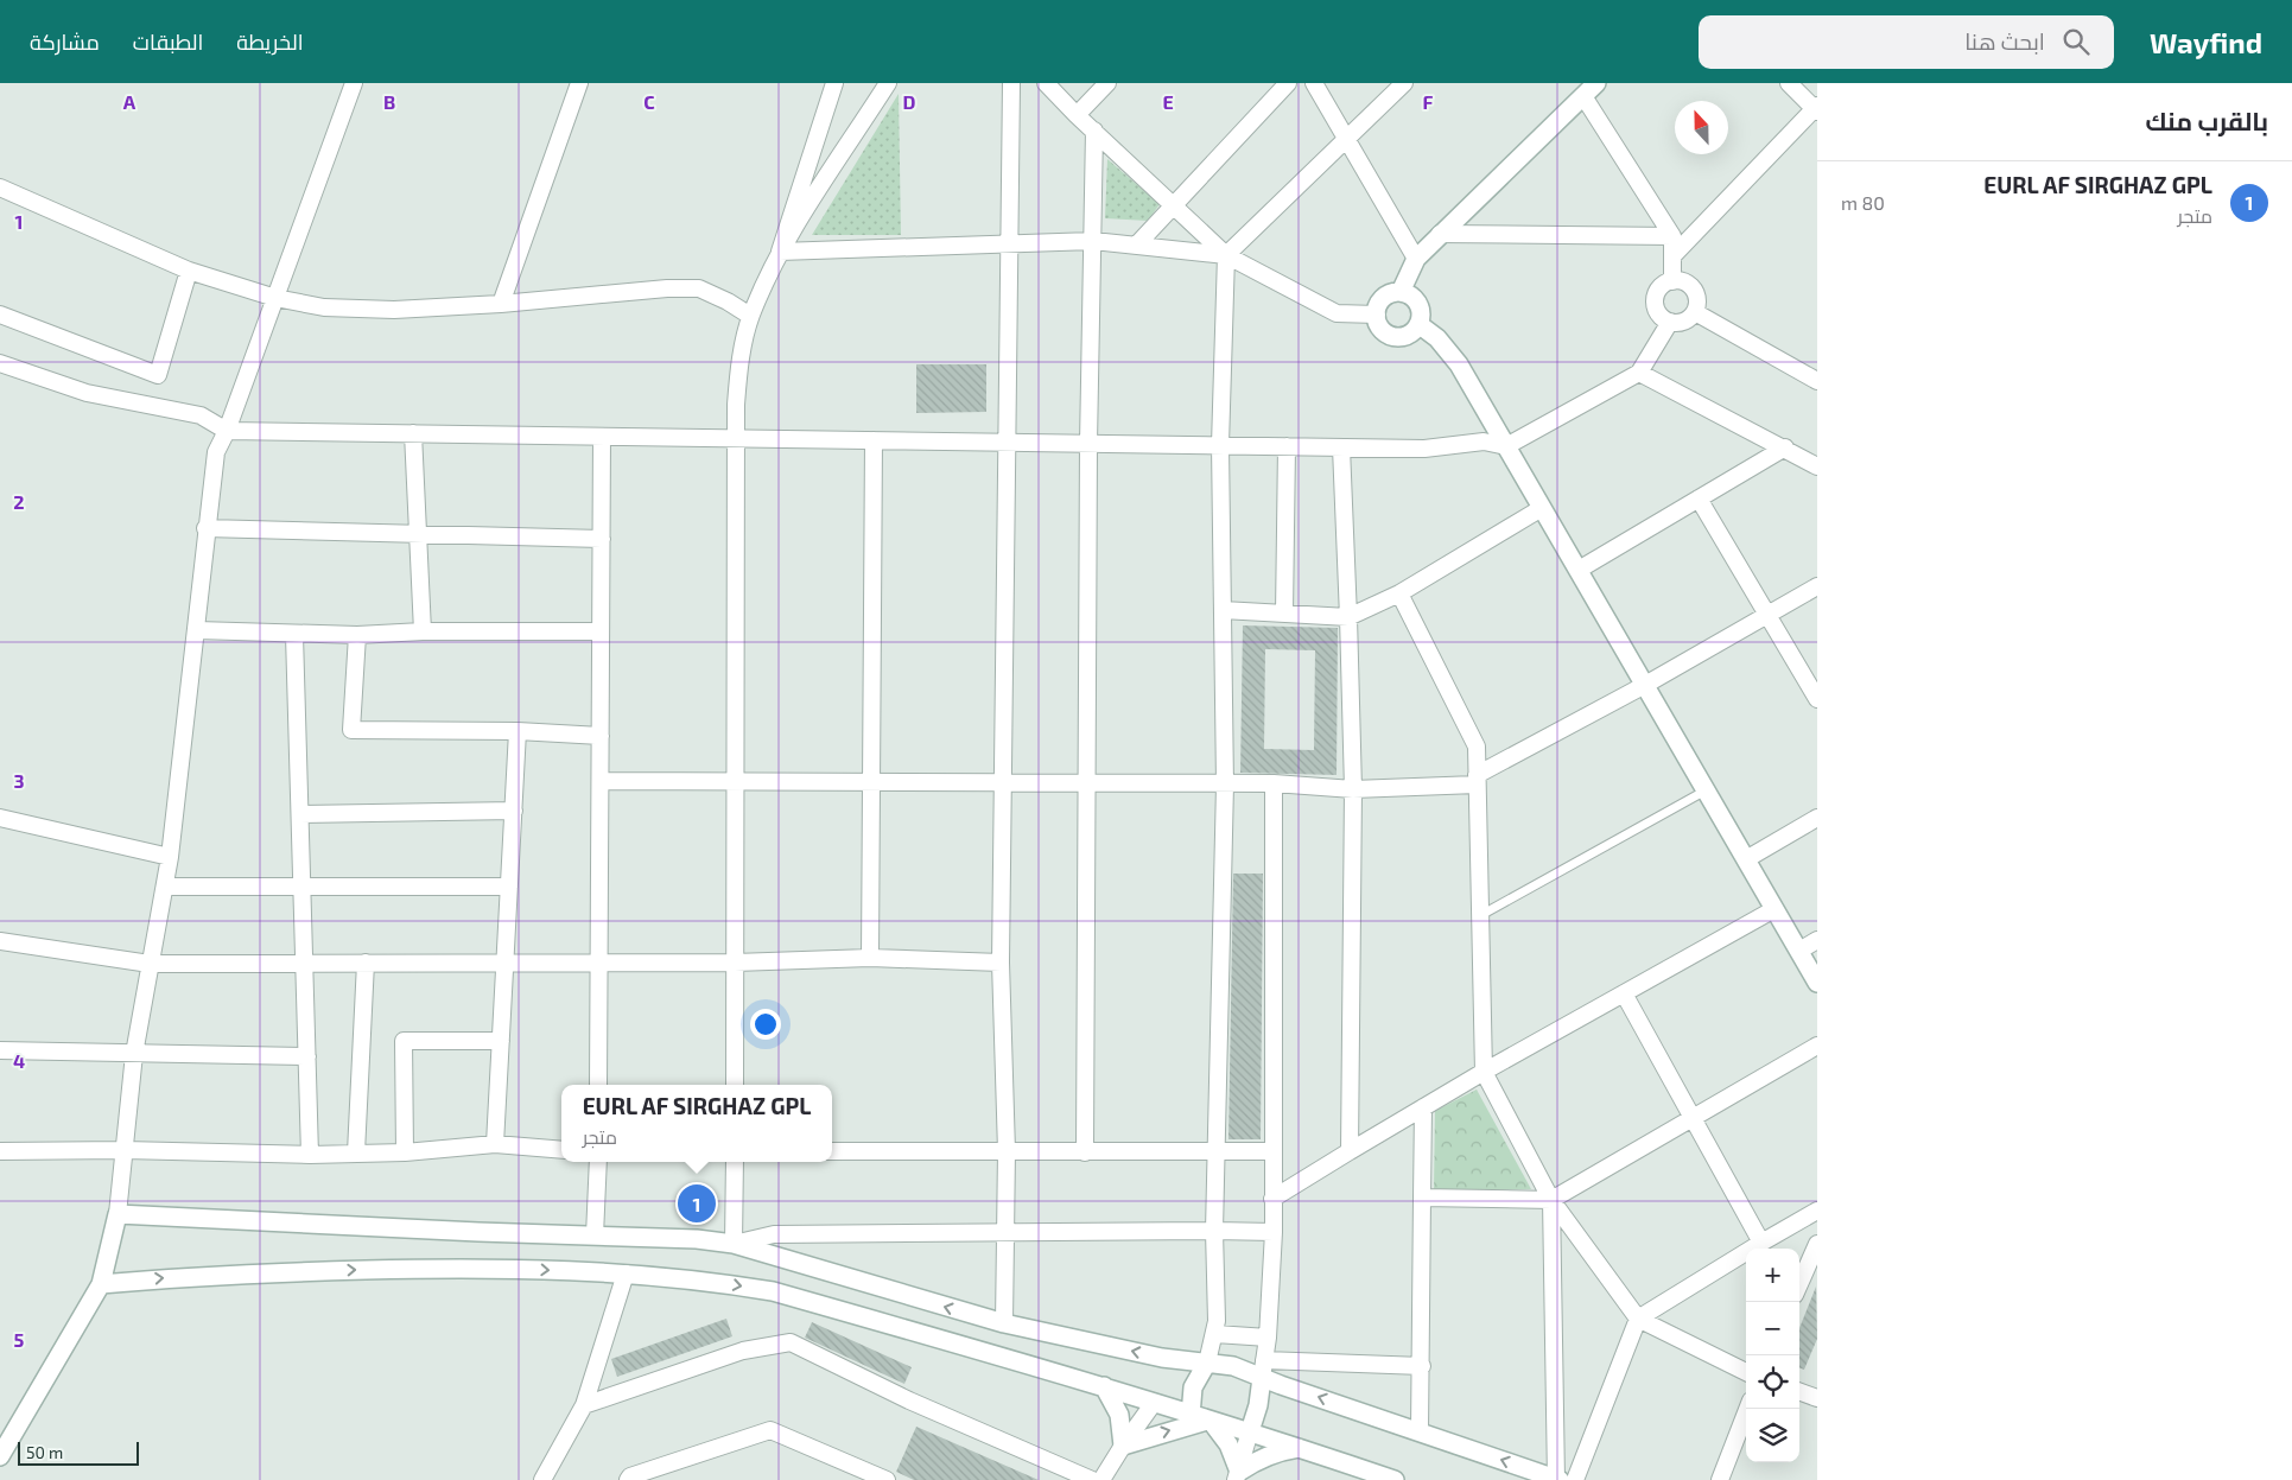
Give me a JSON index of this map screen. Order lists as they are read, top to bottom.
{
  "scale_bar": "50 m",
  "north": "top",
  "page": {
    "header": "Wayfind",
    "search": "ابحث هنا",
    "nav": ["الخريطة", "الطبقات", "مشاركة"],
    "heading": "بالقرب منك",
    "list": [
      {
        "mark": "1",
        "name": "EURL AF SIRGHAZ GPL",
        "note": "متجر",
        "value": "80 m"
      }
    ],
    "popup": ["EURL AF SIRGHAZ GPL", "متجر"],
    "pins": "1",
    "map_buttons": ["+", "−"],
    "scale": "50 m"
  },
  "grid": {
    "columns": [
      "A",
      "B",
      "C",
      "D",
      "E",
      "F"
    ],
    "rows": [
      "1",
      "2",
      "3",
      "4",
      "5"
    ]
  }
}
